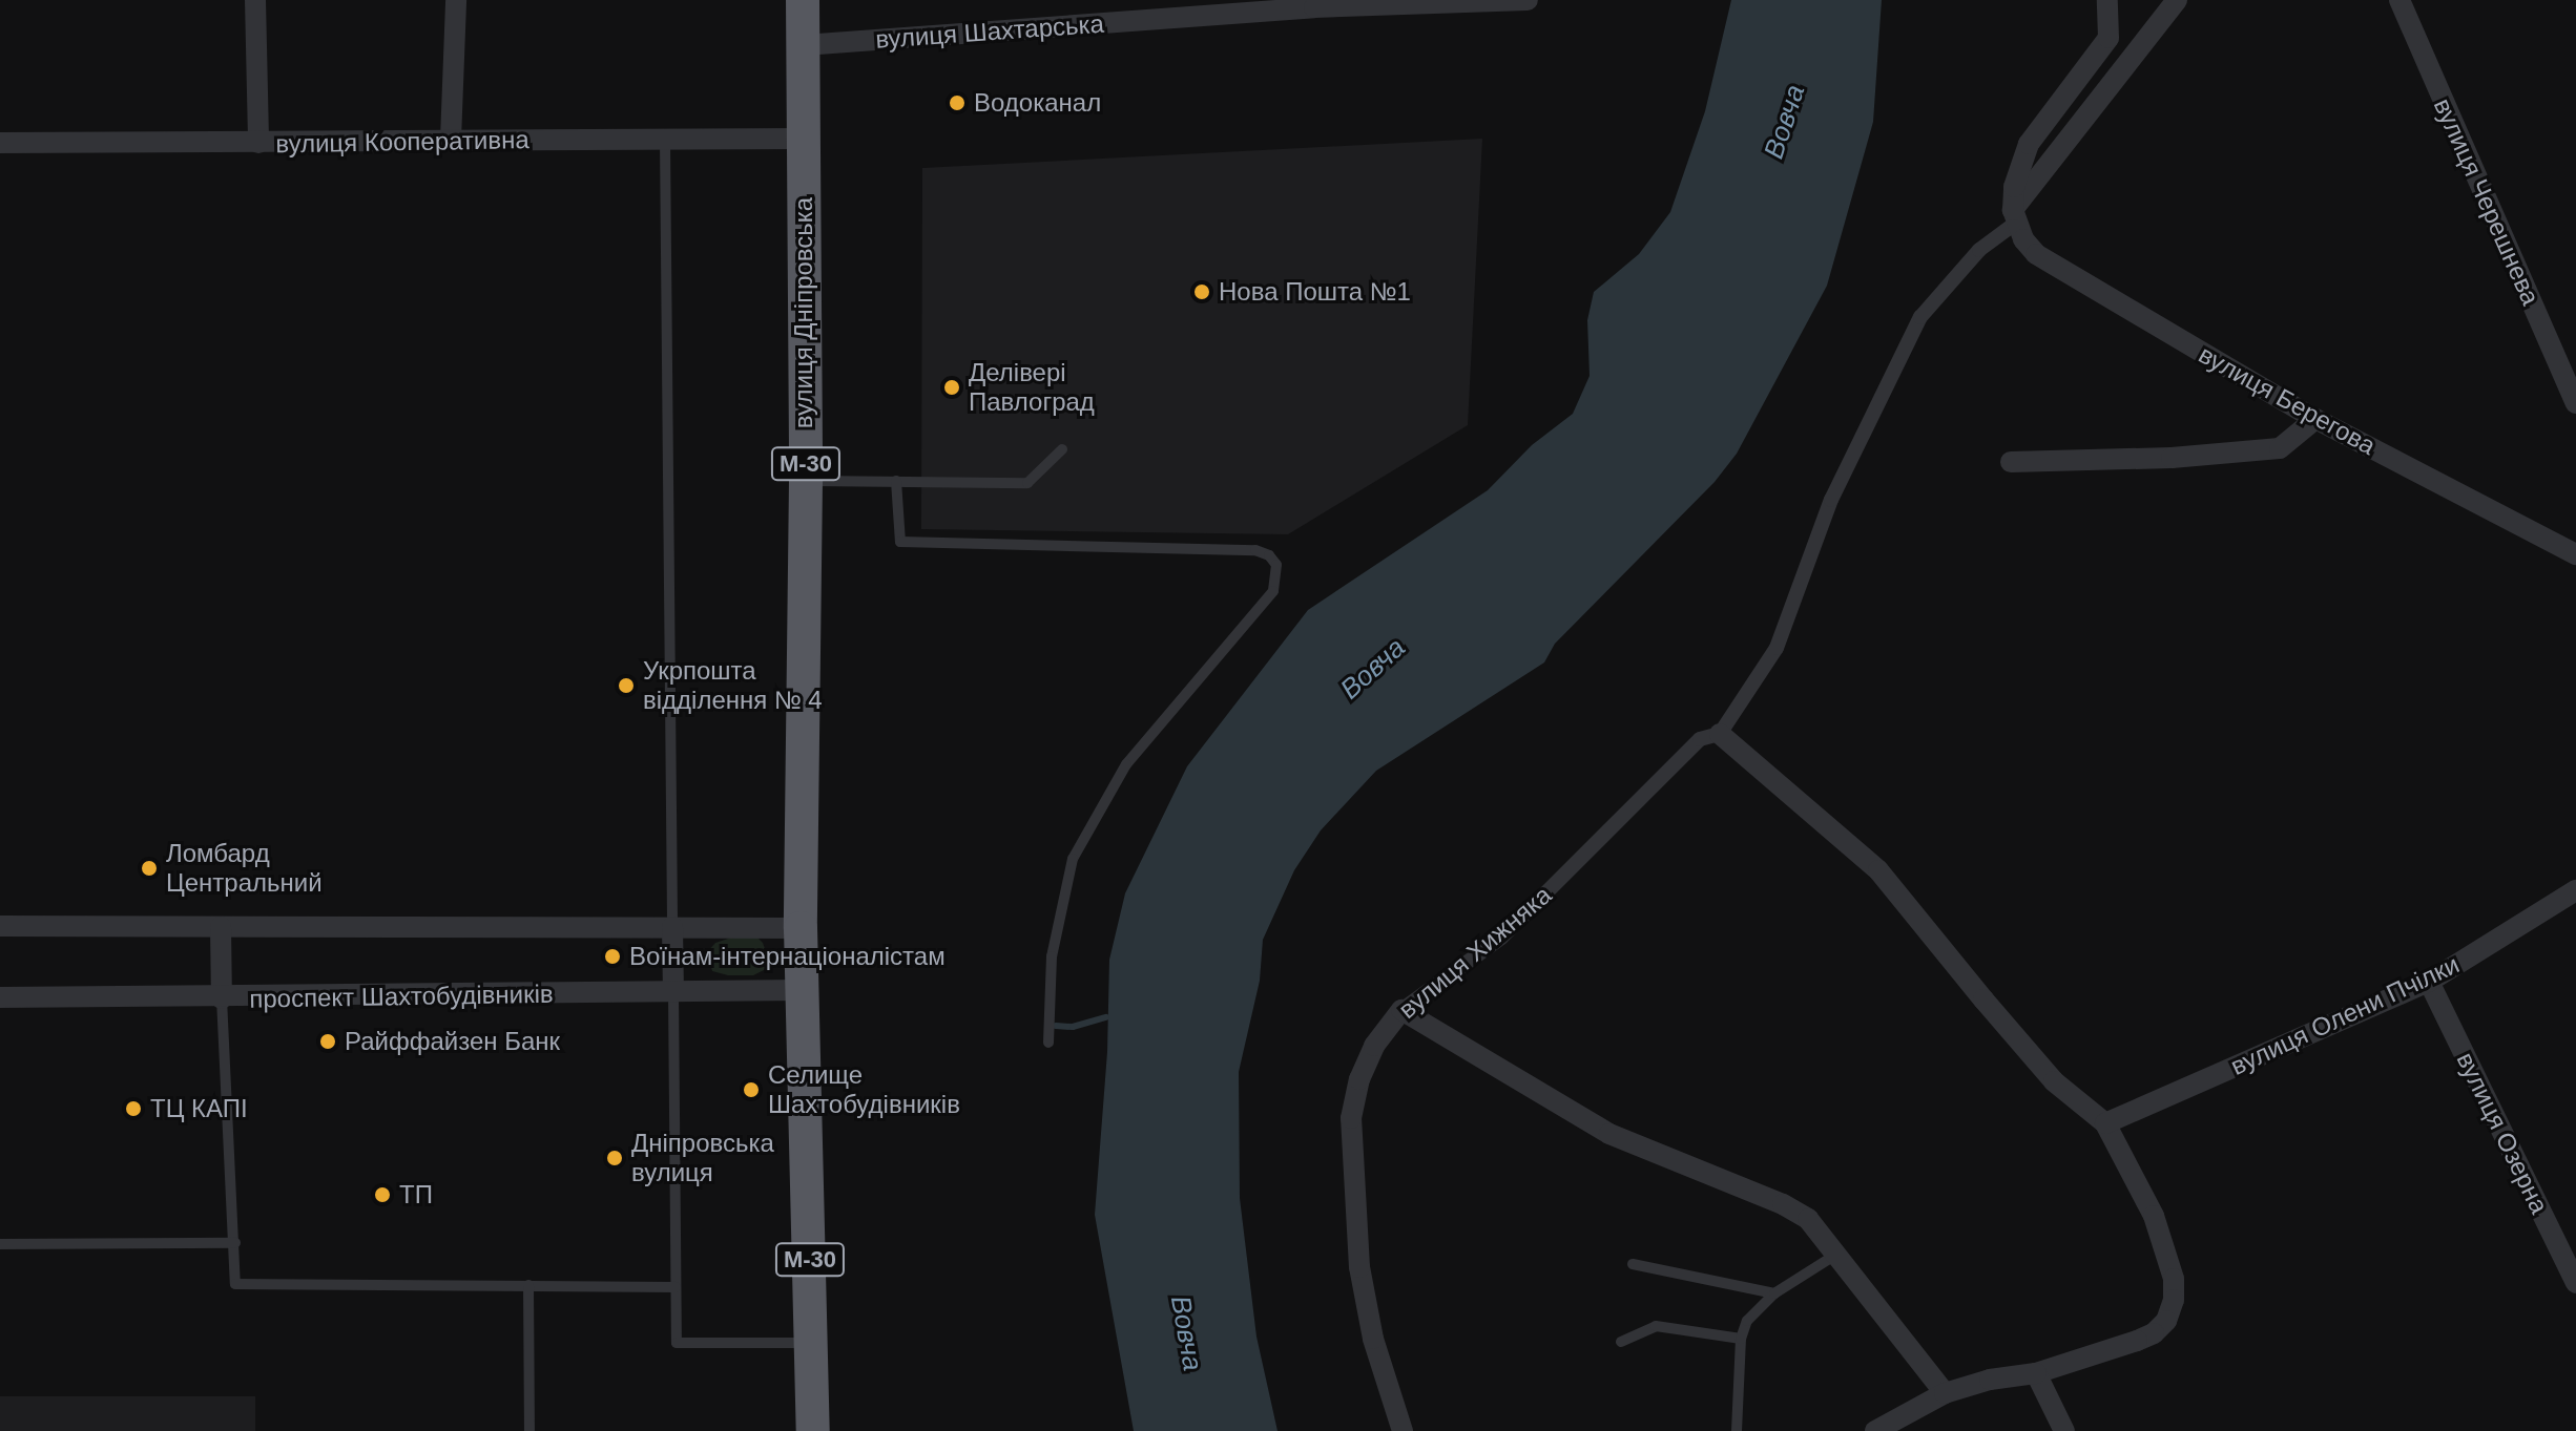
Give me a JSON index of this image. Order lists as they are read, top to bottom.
{
  "streets": {
    "highway": ["вулиця Дніпровська", "М-30"],
    "street": [
      "вулиця Шахтарська",
      "вулиця Кооперативна",
      "вулиця Черешнева",
      "вулиця Берегова",
      "вулиця Хижняка",
      "проспект Шахтобудівників",
      "вулиця Олени Пчілки",
      "вулиця Озерна"
    ]
  },
  "crossings": [
    ["вулиця Шахтарська", "вулиця Дніпровська"],
    ["вулиця Кооперативна", "вулиця Дніпровська"],
    ["вулиця Дніпровська", "проспект Шахтобудівників"],
    ["вулиця Олени Пчілки", "вулиця Озерна"]
  ],
  "water": ["Вовча"],
  "places": [
    "Водоканал",
    "Нова Пошта №1",
    "Делівері Павлоград",
    "Укрпошта відділення № 4",
    "Ломбард Центральний",
    "Воїнам-інтернаціоналістам",
    "Райффайзен Банк",
    "Селище Шахтобудівників",
    "ТЦ КАПІ",
    "Дніпровська вулиця",
    "ТП"
  ]
}
